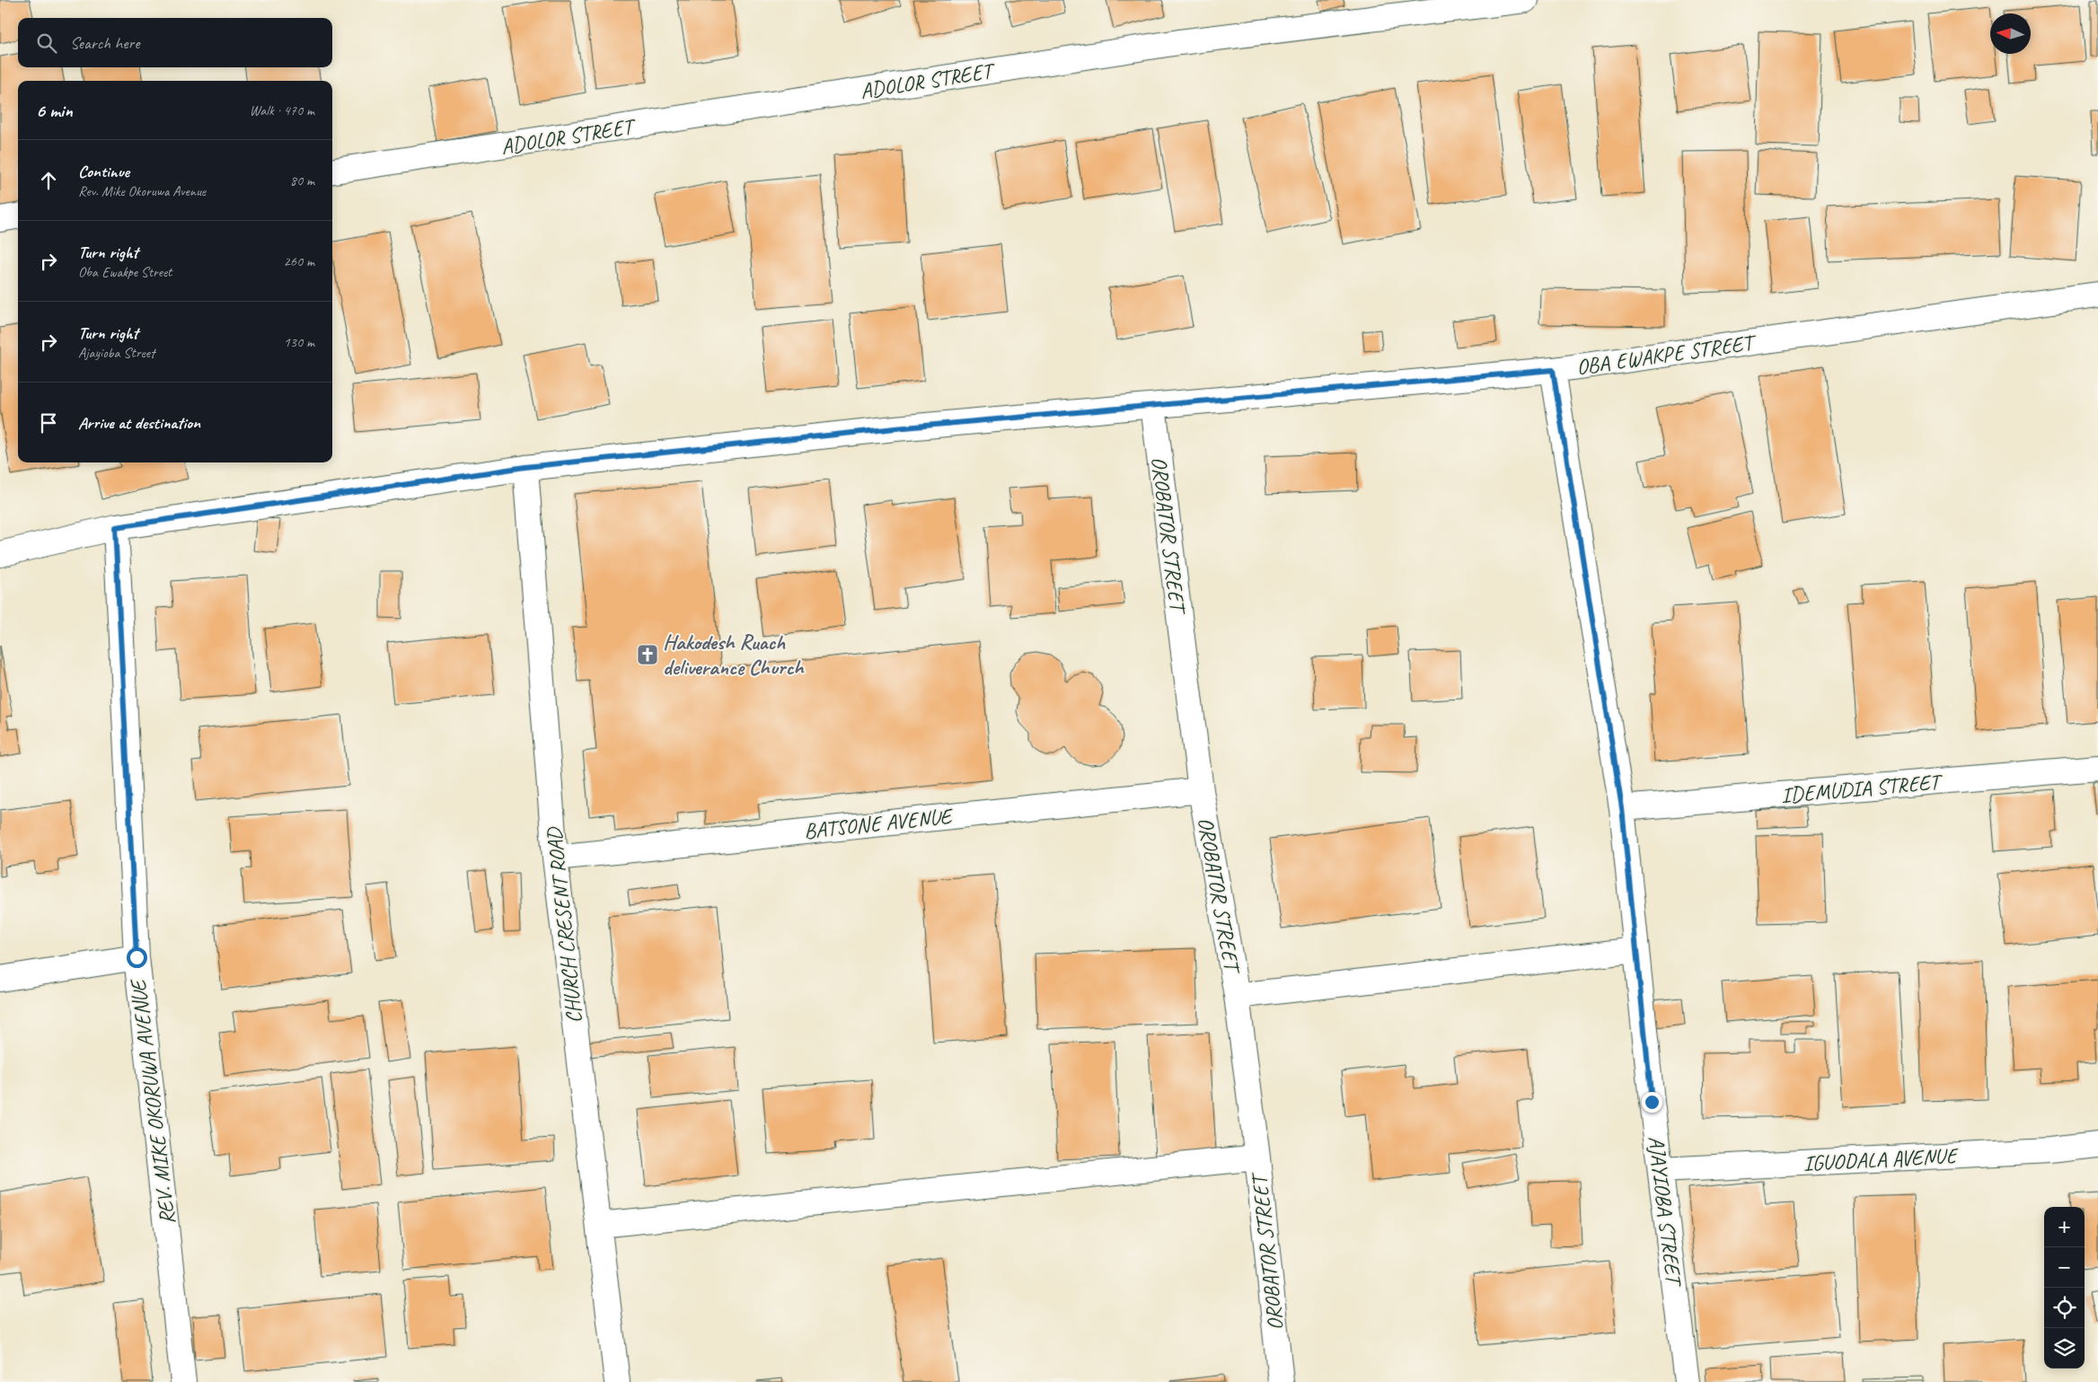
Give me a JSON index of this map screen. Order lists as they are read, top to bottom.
{
  "streets": {
    "street": [
      "ADOLOR STREET",
      "OBA EWAKPE STREET",
      "OROBATOR STREET",
      "IDEMUDIA STREET",
      "BATSONE AVENUE",
      "CHURCH CRESENT ROAD",
      "REV. MIKE OKORUWA AVENUE",
      "IGUODALA AVENUE",
      "AJAYIOBA STREET"
    ]
  },
  "crossings": [
    ["OBA EWAKPE STREET", "OROBATOR STREET"],
    ["OBA EWAKPE STREET", "CHURCH CRESENT ROAD"],
    ["OBA EWAKPE STREET", "REV. MIKE OKORUWA AVENUE"],
    ["OBA EWAKPE STREET", "AJAYIOBA STREET"],
    ["OROBATOR STREET", "BATSONE AVENUE"],
    ["IDEMUDIA STREET", "AJAYIOBA STREET"],
    ["BATSONE AVENUE", "CHURCH CRESENT ROAD"],
    ["IGUODALA AVENUE", "AJAYIOBA STREET"]
  ],
  "places": {
    "church": ["Hakodesh Ruach deliverance Church"]
  },
  "north": "left",
  "page": {
    "search": "Search here",
    "heading": ["6 min", "Walk · 470 m"],
    "list": [
      ["Continue", "Rev. Mike Okoruwa Avenue", "80 m"],
      ["Turn right", "Oba Ewakpe Street", "260 m"],
      ["Turn right", "Ajayioba Street", "130 m"],
      "Arrive at destination"
    ],
    "map_buttons": ["+", "−"]
  }
}
